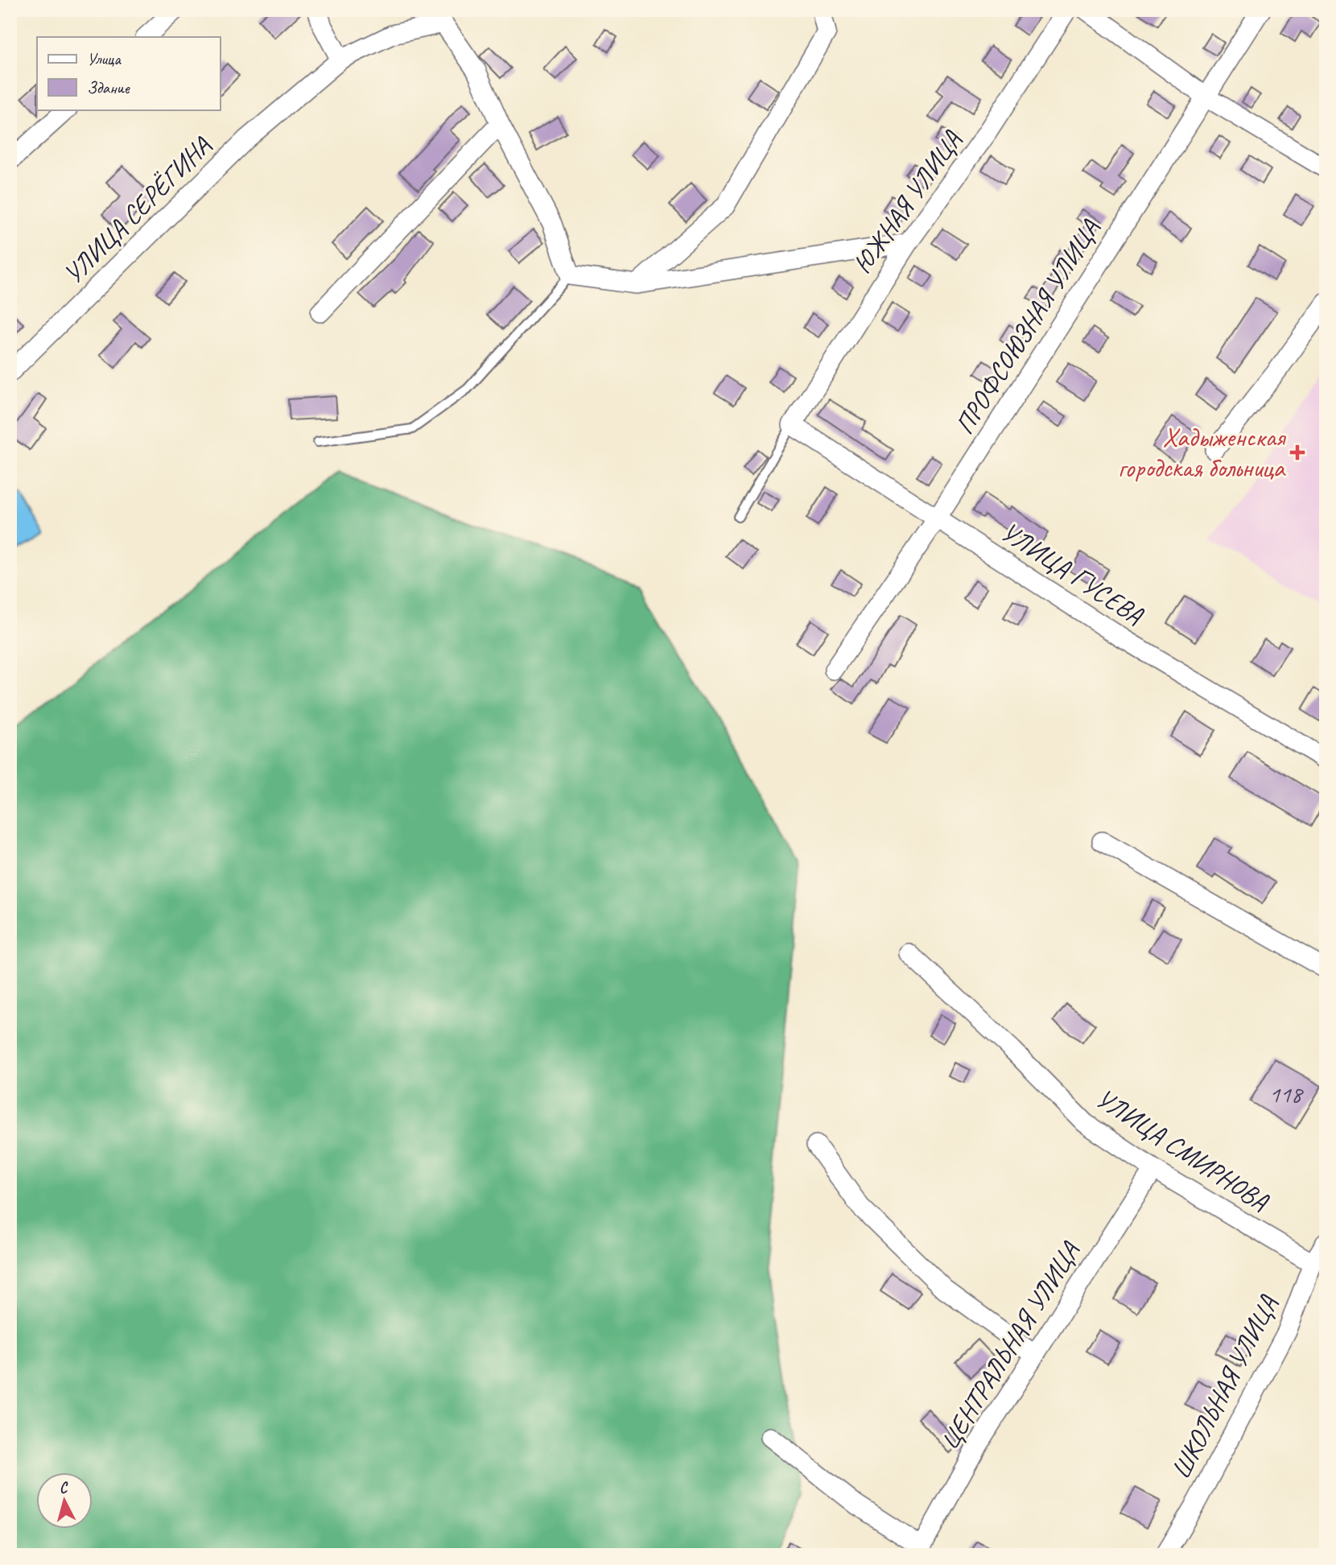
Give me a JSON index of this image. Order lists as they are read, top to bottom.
{
  "streets": {
    "street": [
      "ЮЖНАЯ УЛИЦА",
      "УЛИЦА СЕРЁГИНА",
      "ПРОФСОЮЗНАЯ УЛИЦА",
      "УЛИЦА ГУСЕВА",
      "УЛИЦА СМИРНОВА",
      "ЦЕНТРАЛЬНАЯ УЛИЦА",
      "ШКОЛЬНАЯ УЛИЦА"
    ]
  },
  "crossings": [
    ["ЮЖНАЯ УЛИЦА", "УЛИЦА ГУСЕВА"],
    ["ПРОФСОЮЗНАЯ УЛИЦА", "УЛИЦА ГУСЕВА"],
    ["УЛИЦА СМИРНОВА", "ЦЕНТРАЛЬНАЯ УЛИЦА"],
    ["УЛИЦА СМИРНОВА", "ШКОЛЬНАЯ УЛИЦА"]
  ],
  "places": {
    "health": ["Хадыженская городская больница"]
  },
  "house_numbers": ["118"],
  "legend": ["Улица", "Здание"],
  "north": "top"
}
